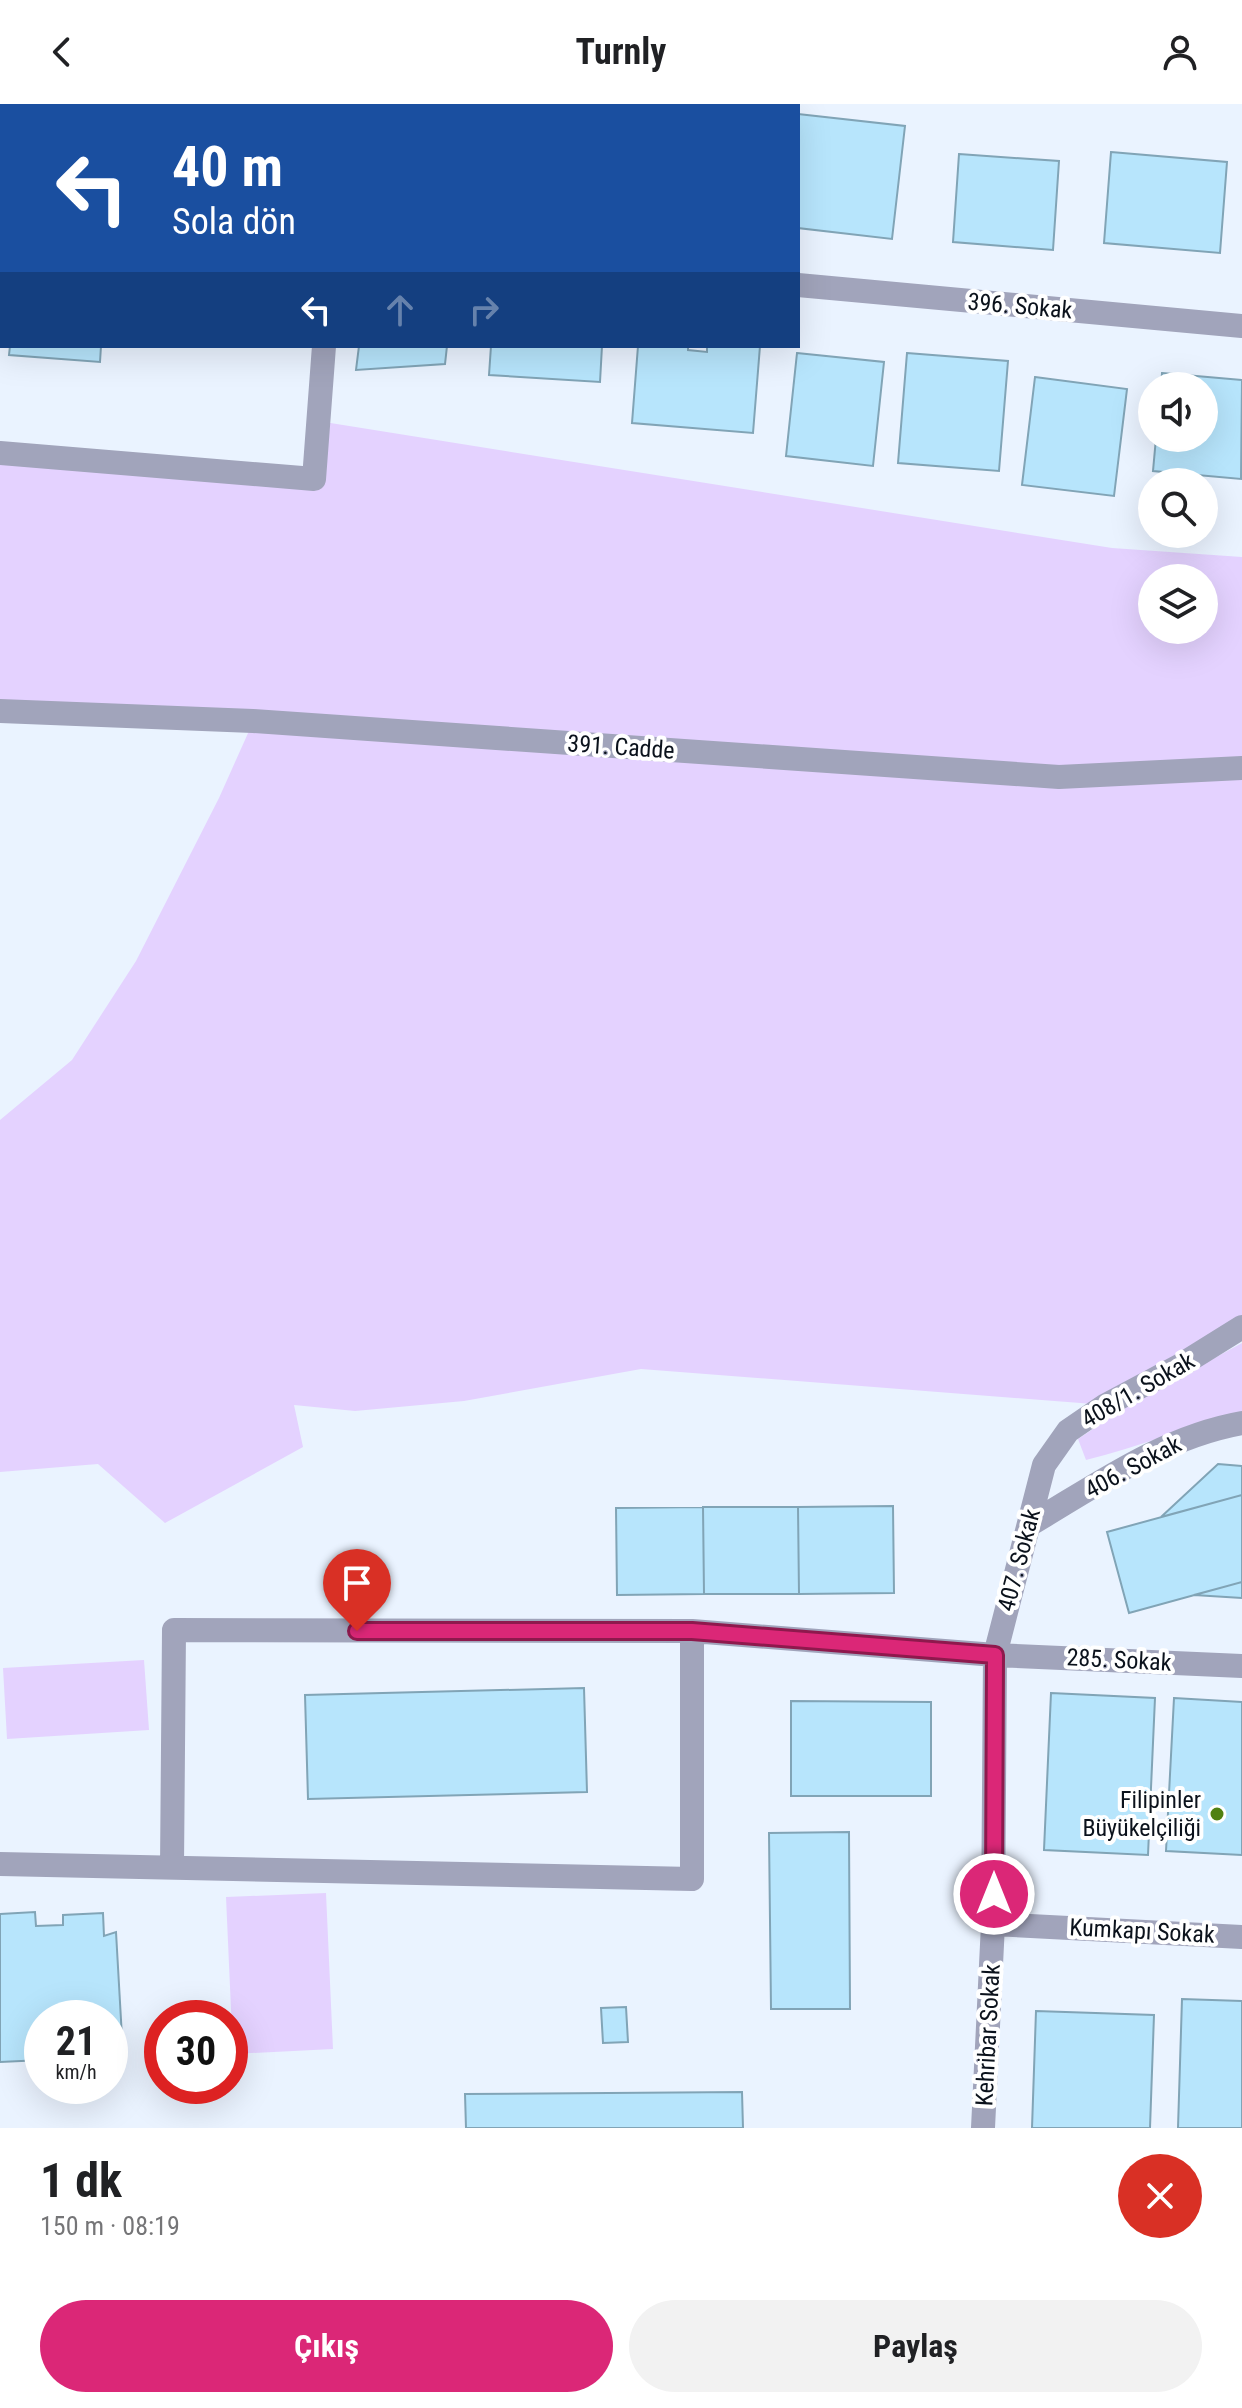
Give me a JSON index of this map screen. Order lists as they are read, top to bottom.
{
  "streets": {
    "street": [
      "396. Sokak",
      "391. Cadde",
      "408/1. Sokak",
      "406. Sokak",
      "407. Sokak",
      "285. Sokak",
      "Kumkapı Sokak",
      "Kehribar Sokak"
    ]
  },
  "crossings": [
    ["408/1. Sokak", "407. Sokak"],
    ["406. Sokak", "407. Sokak"],
    ["407. Sokak", "285. Sokak"],
    ["407. Sokak", "Kehribar Sokak"],
    ["285. Sokak", "Kehribar Sokak"],
    ["Kumkapı Sokak", "Kehribar Sokak"]
  ],
  "places": ["Filipinler Büyükelçiliği"],
  "page": {
    "header": "Turnly",
    "turn": ["40 m", "Sola dön"],
    "speed": "21 km/h",
    "limit": "30",
    "heading": ["1 dk", "150 m · 08:19"],
    "buttons": ["Çıkış", "Paylaş"]
  }
}
